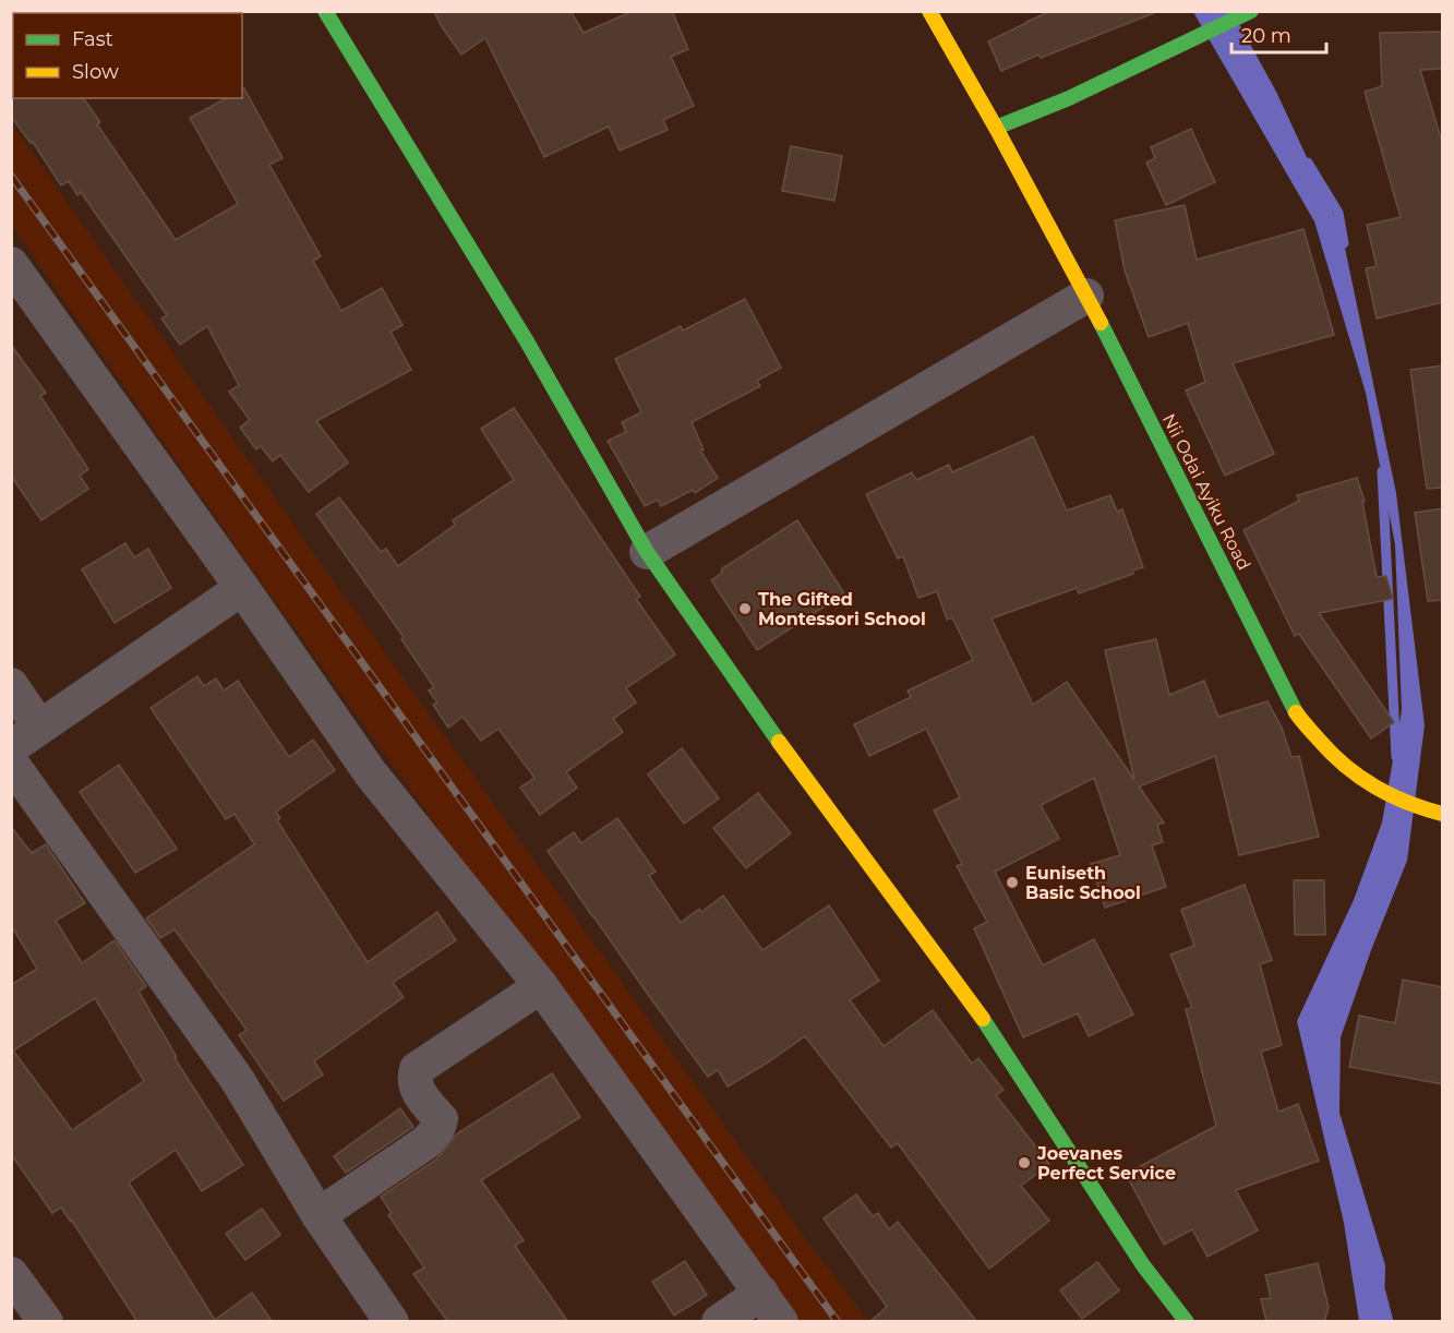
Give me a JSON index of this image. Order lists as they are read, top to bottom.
{
  "streets": {
    "street": ["Nii Odai Ayiku Road"]
  },
  "places": ["The Gifted Montessori School", "Euniseth Basic School", "Joevanes Perfect Service"],
  "legend": ["Fast", "Slow"],
  "scale_bar": "20 m"
}
